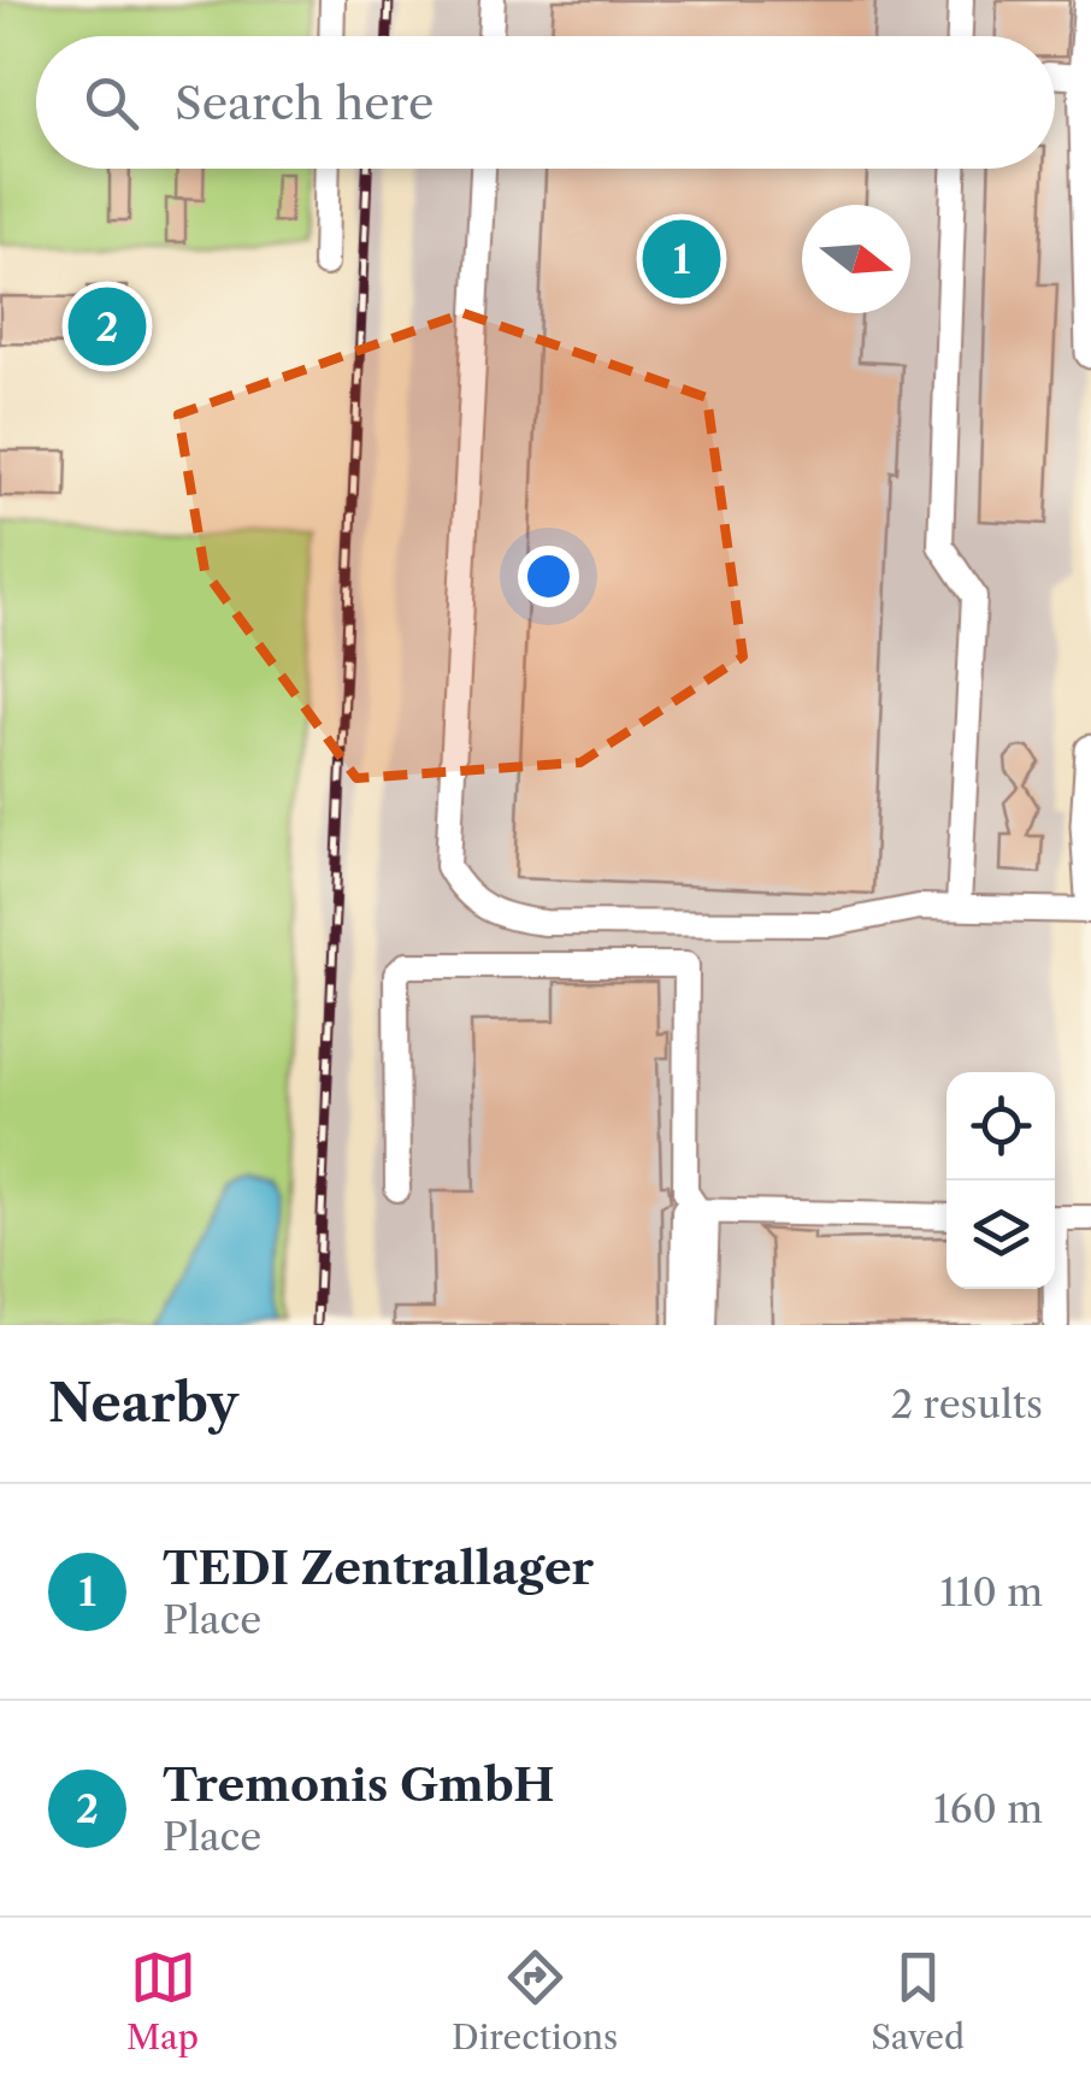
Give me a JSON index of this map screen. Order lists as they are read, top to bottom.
{
  "north": "right",
  "page": {
    "search": "Search here",
    "pins": ["1", "2"],
    "heading": ["Nearby", "2 results"],
    "list": [
      {
        "mark": "1",
        "name": "TEDI Zentrallager",
        "note": "Place",
        "value": "110 m"
      },
      {
        "mark": "2",
        "name": "Tremonis GmbH",
        "note": "Place",
        "value": "160 m"
      }
    ],
    "nav": ["Map", "Directions", "Saved"]
  }
}
